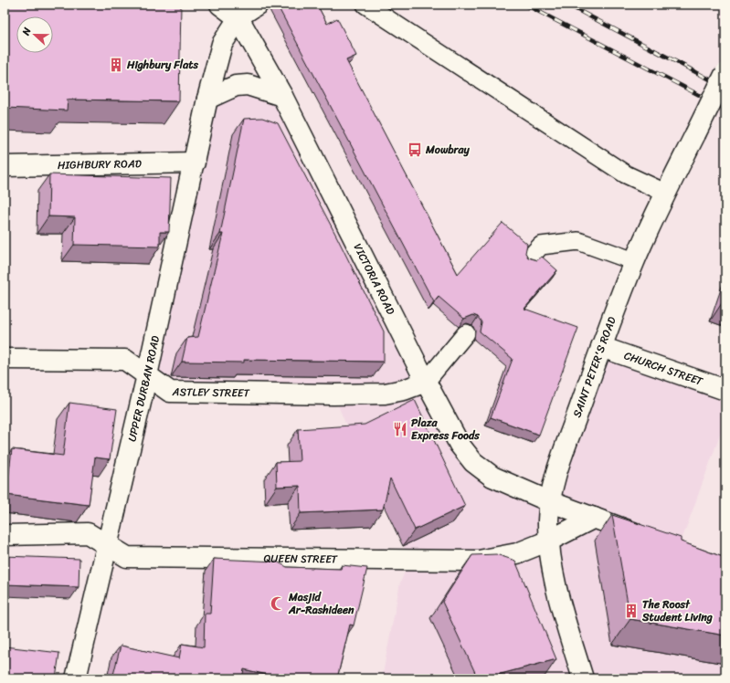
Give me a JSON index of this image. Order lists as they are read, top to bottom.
{
  "streets": {
    "street": [
      "HIGHBURY ROAD",
      "VICTORIA ROAD",
      "SAINT PETER'S ROAD",
      "CHURCH STREET",
      "UPPER DURBAN ROAD",
      "ASTLEY STREET",
      "QUEEN STREET"
    ]
  },
  "crossings": [
    ["HIGHBURY ROAD", "UPPER DURBAN ROAD"],
    ["VICTORIA ROAD", "SAINT PETER'S ROAD"],
    ["VICTORIA ROAD", "UPPER DURBAN ROAD"],
    ["VICTORIA ROAD", "ASTLEY STREET"],
    ["VICTORIA ROAD", "QUEEN STREET"],
    ["SAINT PETER'S ROAD", "CHURCH STREET"],
    ["SAINT PETER'S ROAD", "QUEEN STREET"],
    ["UPPER DURBAN ROAD", "ASTLEY STREET"],
    ["UPPER DURBAN ROAD", "QUEEN STREET"]
  ],
  "places": {
    "building": ["Highbury Flats", "The Roost Student Living"],
    "bus stop": ["Mowbray"],
    "restaurant": ["Plaza Express Foods"],
    "mosque": ["Masjid Ar-Rashideen"]
  },
  "north": "left"
}
